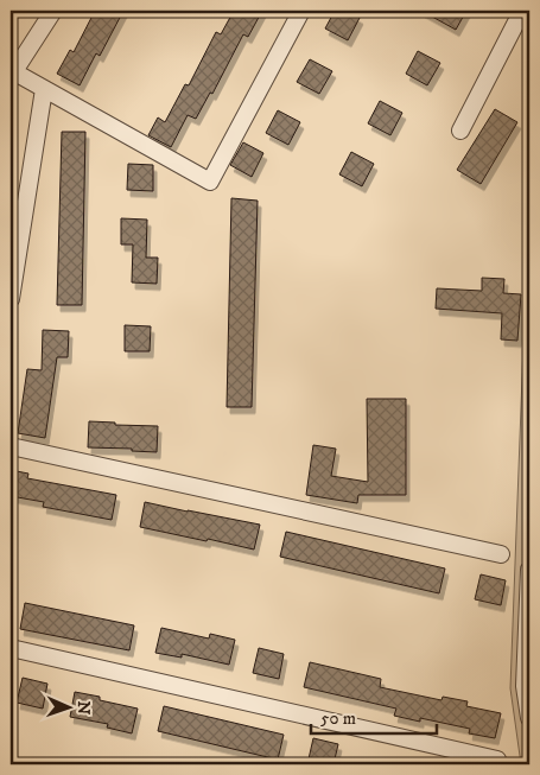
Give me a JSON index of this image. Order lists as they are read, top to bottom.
{
  "scale_bar": "50 m",
  "north": "right"
}
